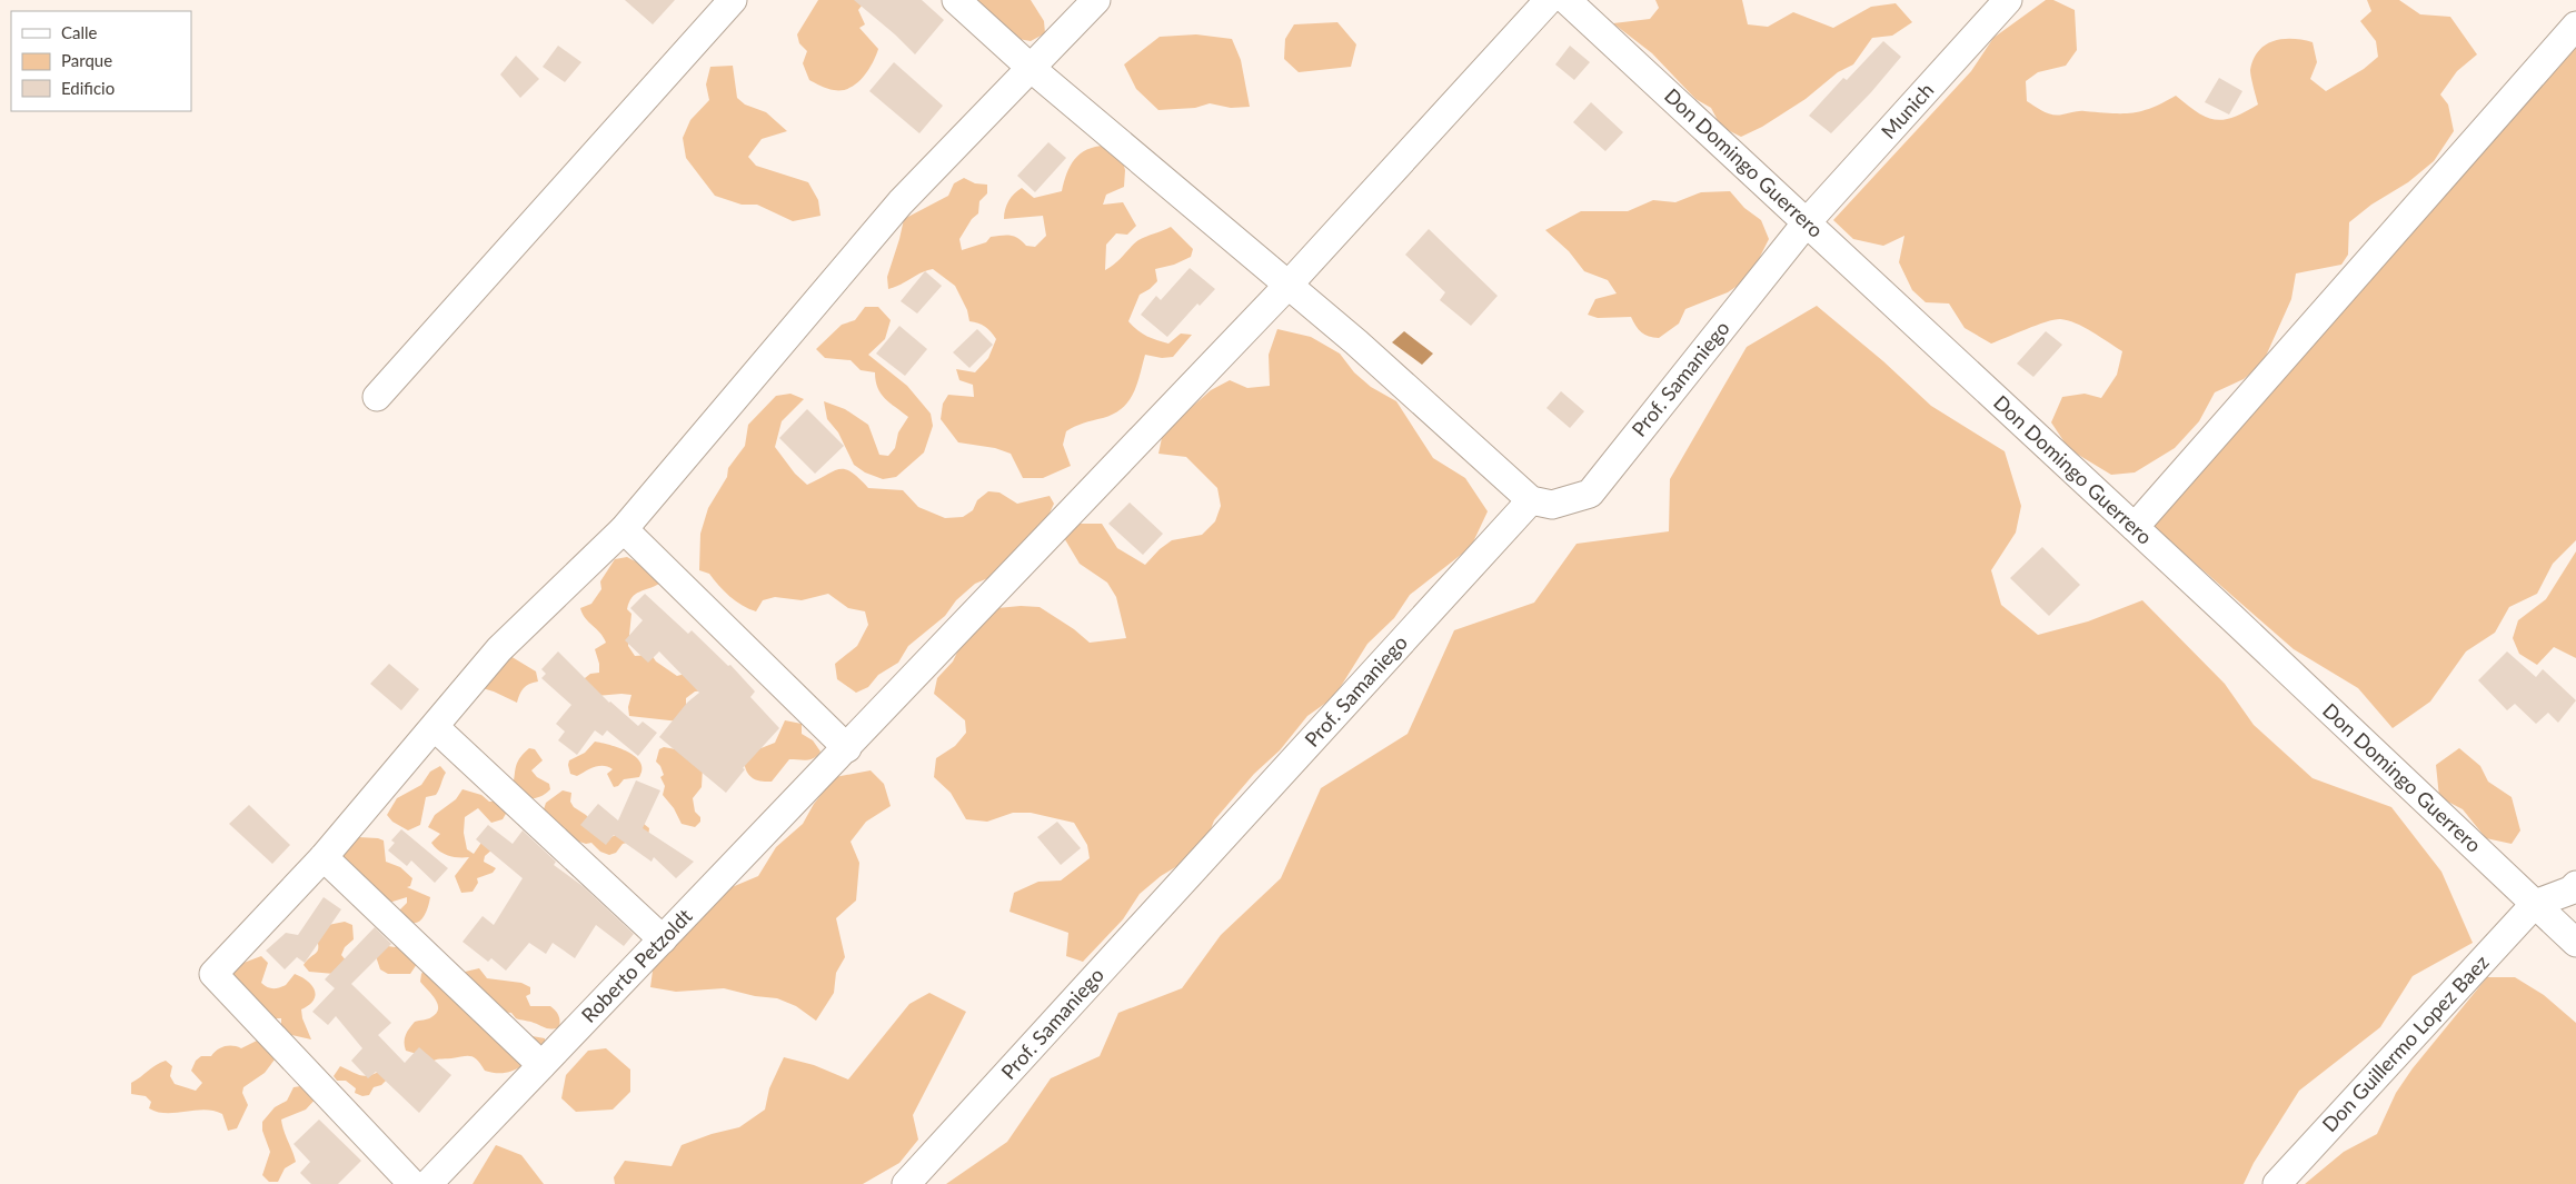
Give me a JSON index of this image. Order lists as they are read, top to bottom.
{
  "streets": {
    "street": [
      "Munich",
      "Don Domingo Guerrero",
      "Prof. Samaniego",
      "Roberto Petzoldt",
      "Don Guillermo Lopez Baez"
    ]
  },
  "crossings": [
    ["Munich", "Don Domingo Guerrero"],
    ["Munich", "Prof. Samaniego"],
    ["Don Domingo Guerrero", "Prof. Samaniego"],
    ["Don Domingo Guerrero", "Don Guillermo Lopez Baez"]
  ],
  "legend": ["Calle", "Parque", "Edificio"]
}
